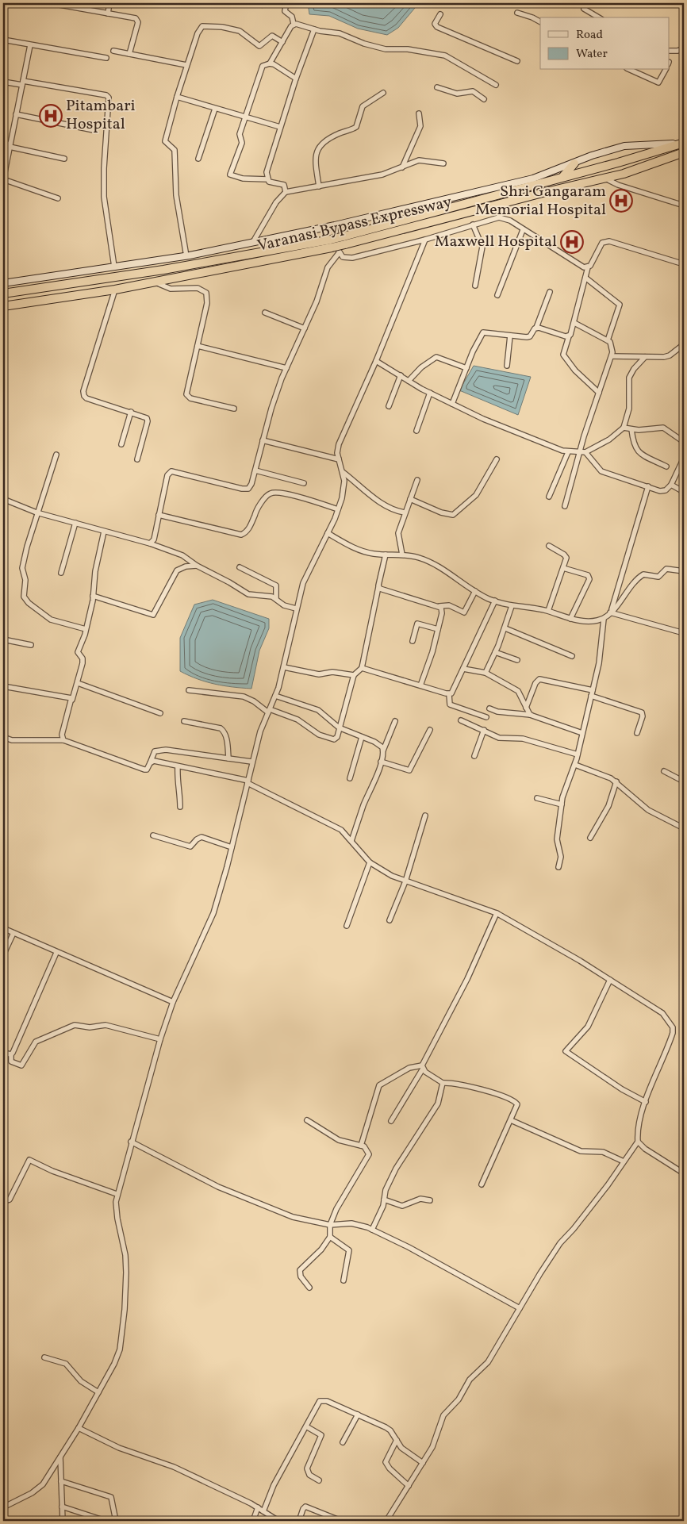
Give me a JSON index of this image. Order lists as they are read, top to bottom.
{
  "streets": {
    "highway": ["Varanasi Bypass Expressway"]
  },
  "places": {
    "hospital": ["Pitambari Hospital", "Shri Gangaram Memorial Hospital", "Maxwell Hospital"]
  },
  "legend": ["Road", "Water"]
}
